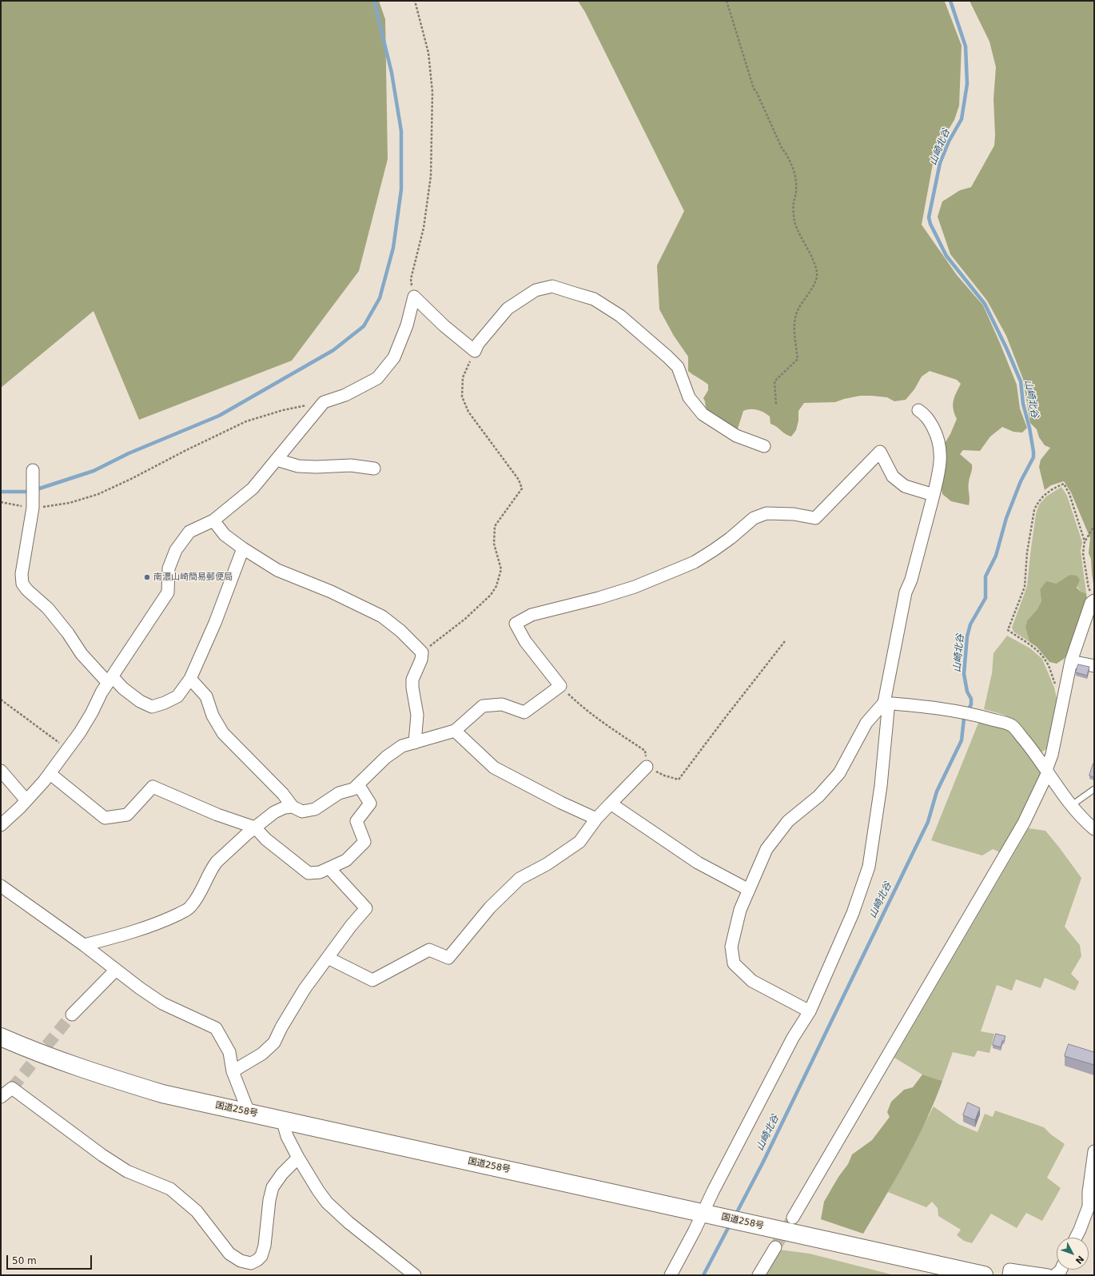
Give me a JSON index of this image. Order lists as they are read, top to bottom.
{
  "streets": {
    "highway": ["国道258号"]
  },
  "water": ["山崎北谷"],
  "places": ["南濃山崎簡易郵便局"],
  "scale_bar": "50 m",
  "north": "bottom right"
}
